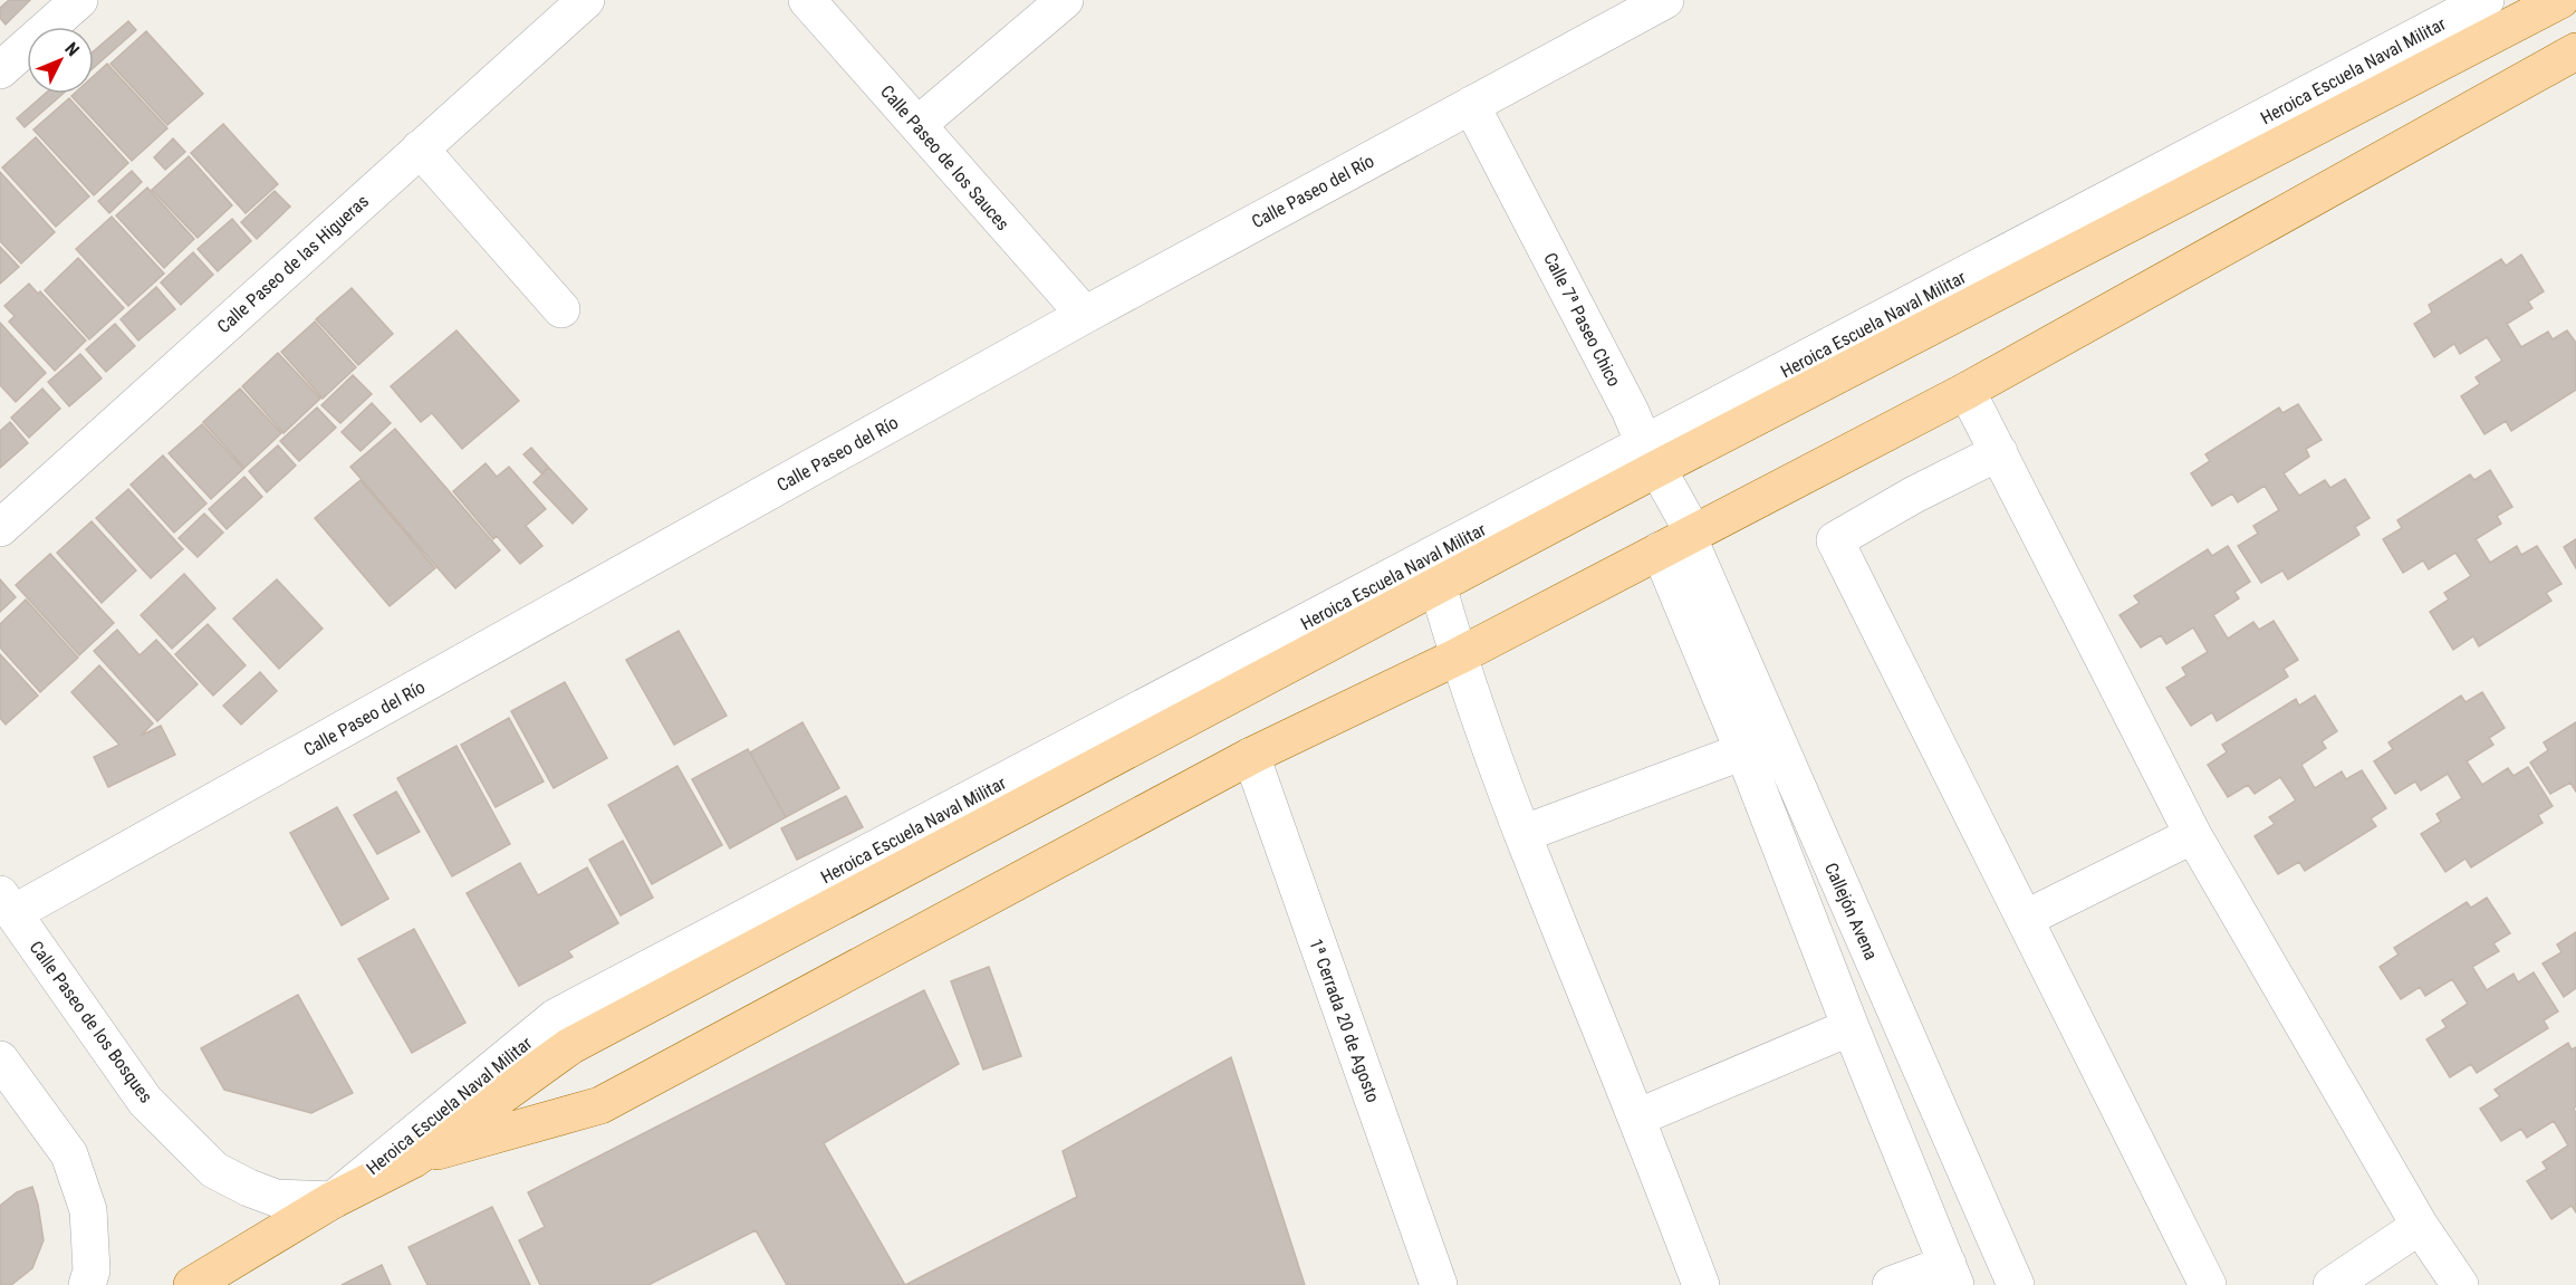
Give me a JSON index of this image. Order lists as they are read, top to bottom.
{
  "streets": {
    "main road": ["Heroica Escuela Naval Militar"],
    "street": [
      "Calle Paseo de los Sauces",
      "Calle Paseo del Río",
      "Calle Paseo de las Higueras",
      "Calle 7ª Paseo Chico",
      "Callejón Avena",
      "1ª Cerrada 20 de Agosto",
      "Calle Paseo de los Bosques"
    ]
  },
  "crossings": [
    ["Heroica Escuela Naval Militar", "Calle 7ª Paseo Chico"],
    ["Heroica Escuela Naval Militar", "Callejón Avena"],
    ["Heroica Escuela Naval Militar", "1ª Cerrada 20 de Agosto"],
    ["Heroica Escuela Naval Militar", "Calle Paseo de los Bosques"],
    ["Calle Paseo de los Sauces", "Calle Paseo del Río"],
    ["Calle Paseo del Río", "Calle 7ª Paseo Chico"],
    ["Calle Paseo del Río", "Calle Paseo de los Bosques"],
    ["Calle 7ª Paseo Chico", "Callejón Avena"]
  ],
  "north": "top right"
}
